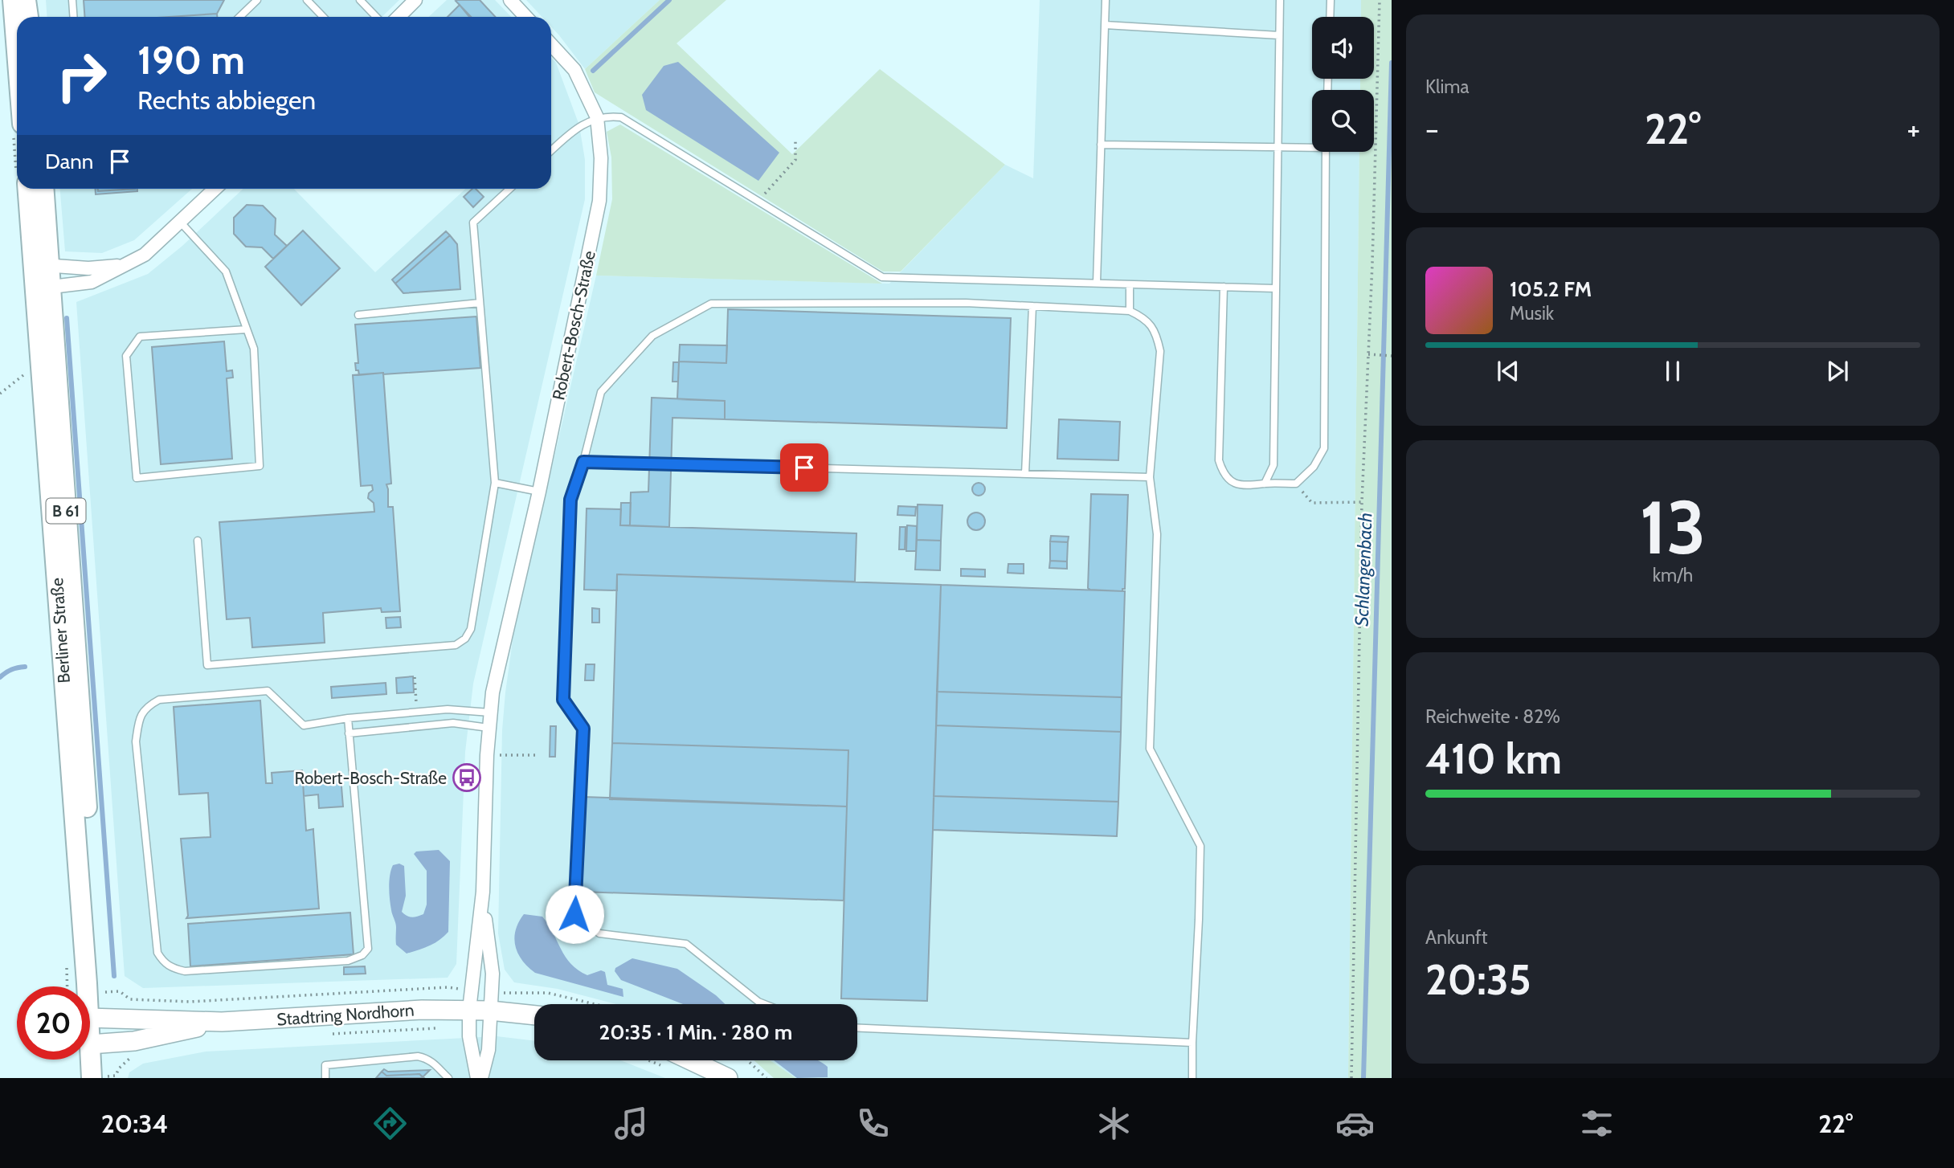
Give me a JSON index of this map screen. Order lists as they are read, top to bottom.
{
  "streets": {
    "main road": ["B 61", "Berliner Straße", "Stadtring Nordhorn"],
    "street": ["Robert-Bosch-Straße"]
  },
  "crossings": [
    ["Robert-Bosch-Straße", "Stadtring Nordhorn"],
    ["Berliner Straße", "Stadtring Nordhorn"]
  ],
  "water": ["Schlangenbach"],
  "places": {
    "bus stop": ["Robert-Bosch-Straße"]
  },
  "page": {
    "tile": [
      "Klima",
      ["13", "km/h"],
      ["Reichweite · 82%", "410 km"],
      ["Ankunft", "20:35"]
    ],
    "turn": ["190 m", "Rechts abbiegen"],
    "heat": ["−", "22°", "+"],
    "then": "Dann",
    "song": ["105.2 FM", "Musik"],
    "limit": "20",
    "trip": "20:35 · 1 Min. · 280 m",
    "tabs": ["20:34", "22°"]
  }
}
